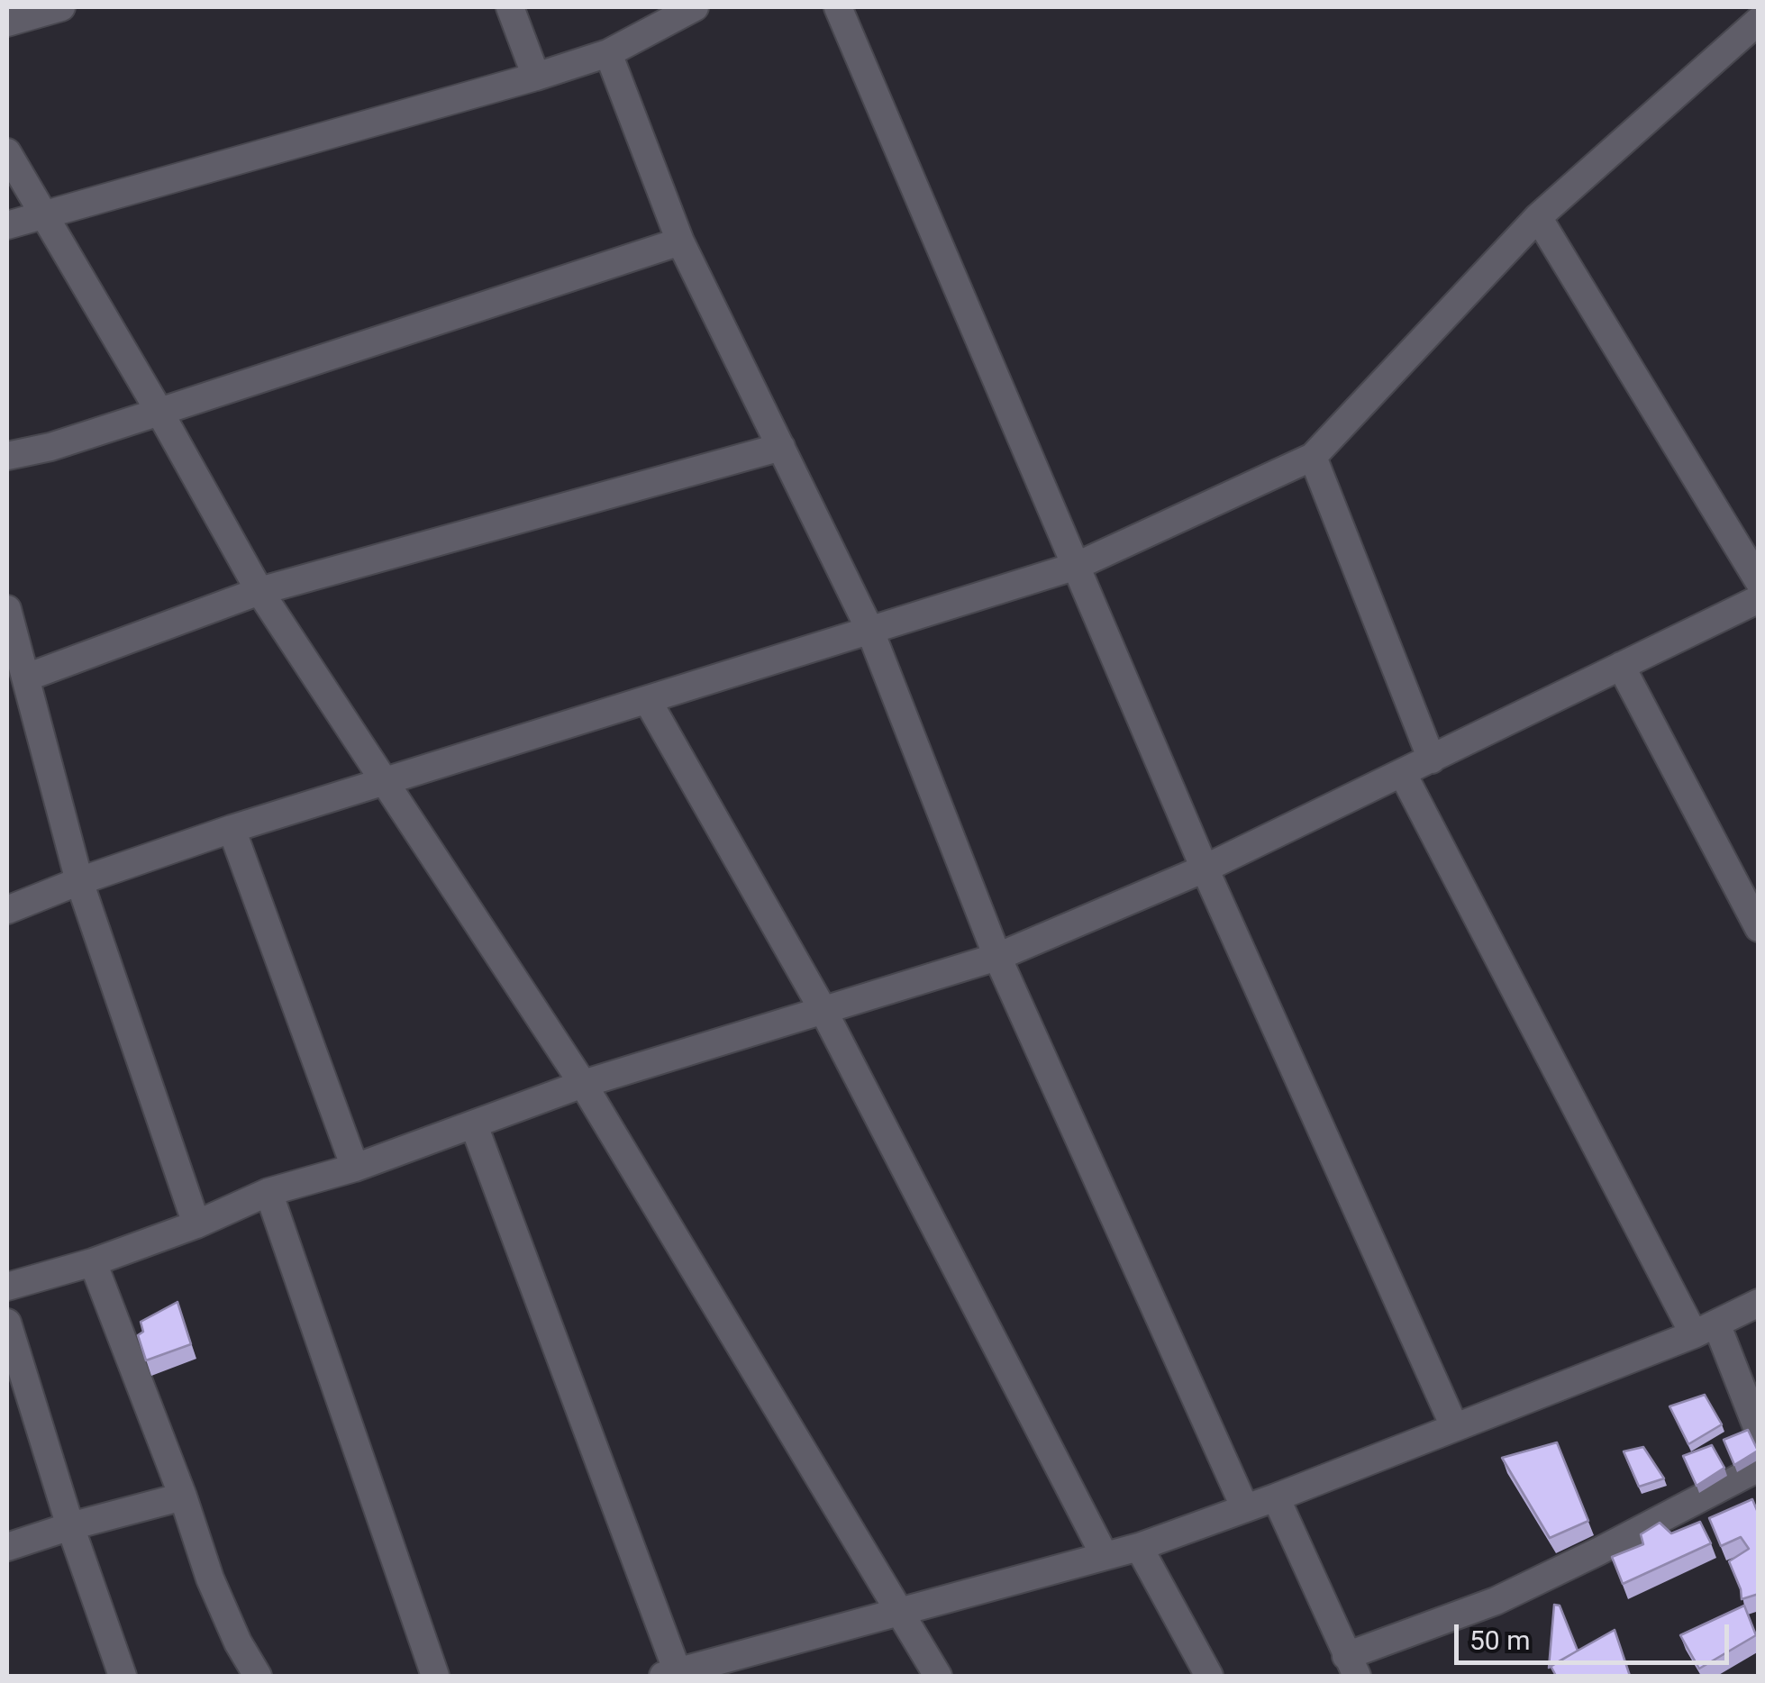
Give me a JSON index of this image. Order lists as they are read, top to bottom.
{
  "scale_bar": "50 m"
}
